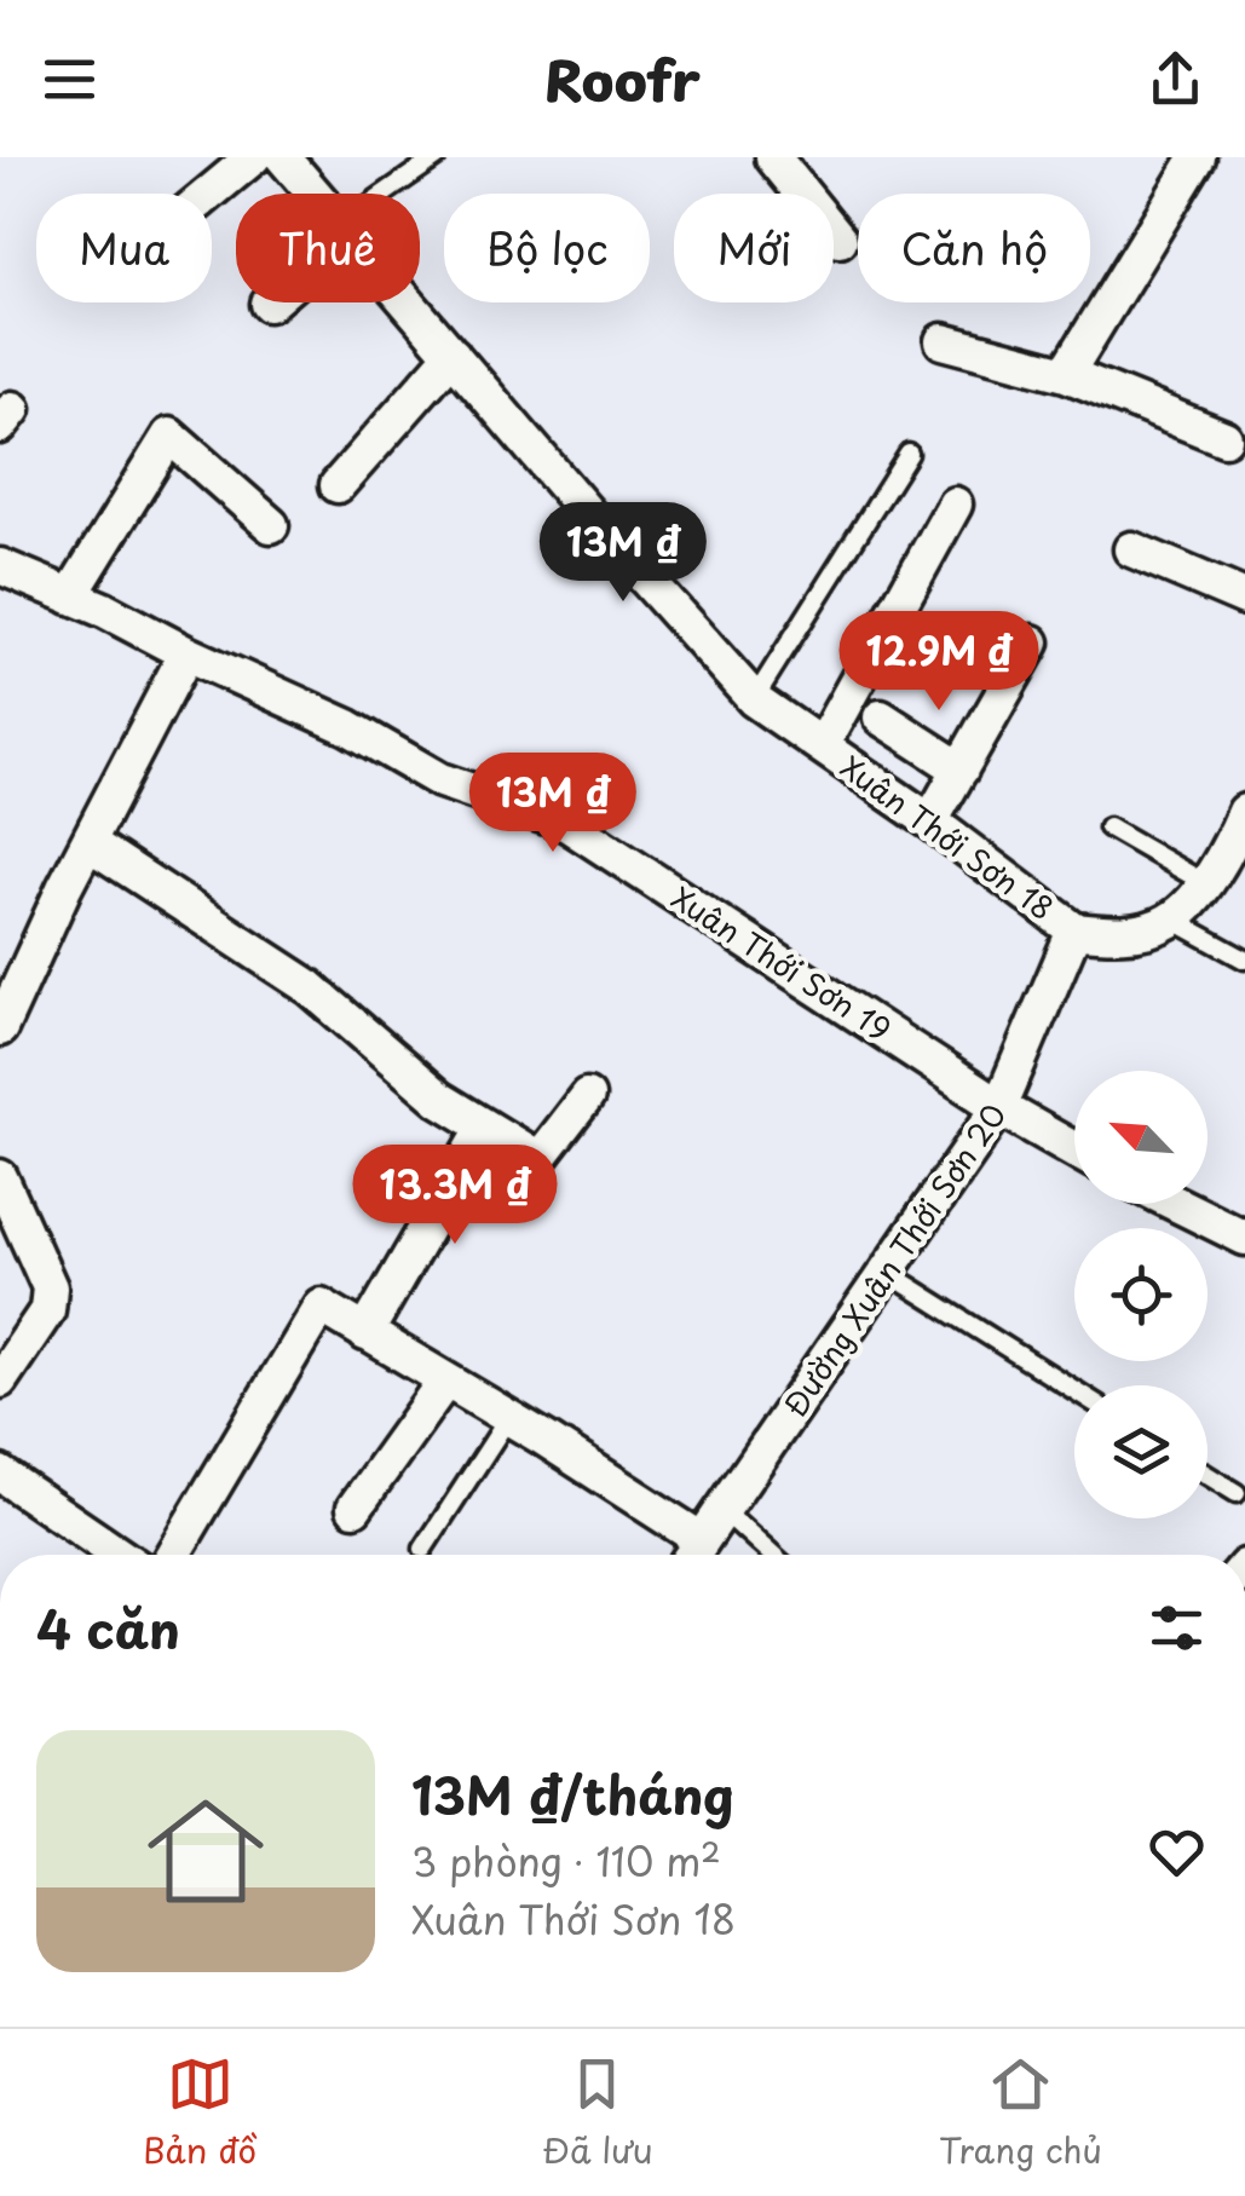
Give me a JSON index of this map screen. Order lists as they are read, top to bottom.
{
  "streets": {
    "street": ["Xuân Thới Sơn 18", "Xuân Thới Sơn 19", "Đường Xuân Thới Sơn 20"]
  },
  "crossings": [
    ["Xuân Thới Sơn 18", "Đường Xuân Thới Sơn 20"],
    ["Xuân Thới Sơn 19", "Đường Xuân Thới Sơn 20"]
  ],
  "north": "top left",
  "page": {
    "header": "Roofr",
    "chip": [
      "Mua",
      "Thuê",
      "Bộ lọc",
      "Mới",
      "Căn hộ"
    ],
    "price": [
      "13M ₫",
      "12.9M ₫",
      "13M ₫",
      "13.3M ₫"
    ],
    "heading": "4 căn",
    "list": [
      {
        "name": "13M ₫/tháng",
        "note": "3 phòng · 110 m² · Xuân Thới Sơn 18"
      }
    ],
    "tabs": ["Bản đồ", "Đã lưu", "Trang chủ"]
  }
}
